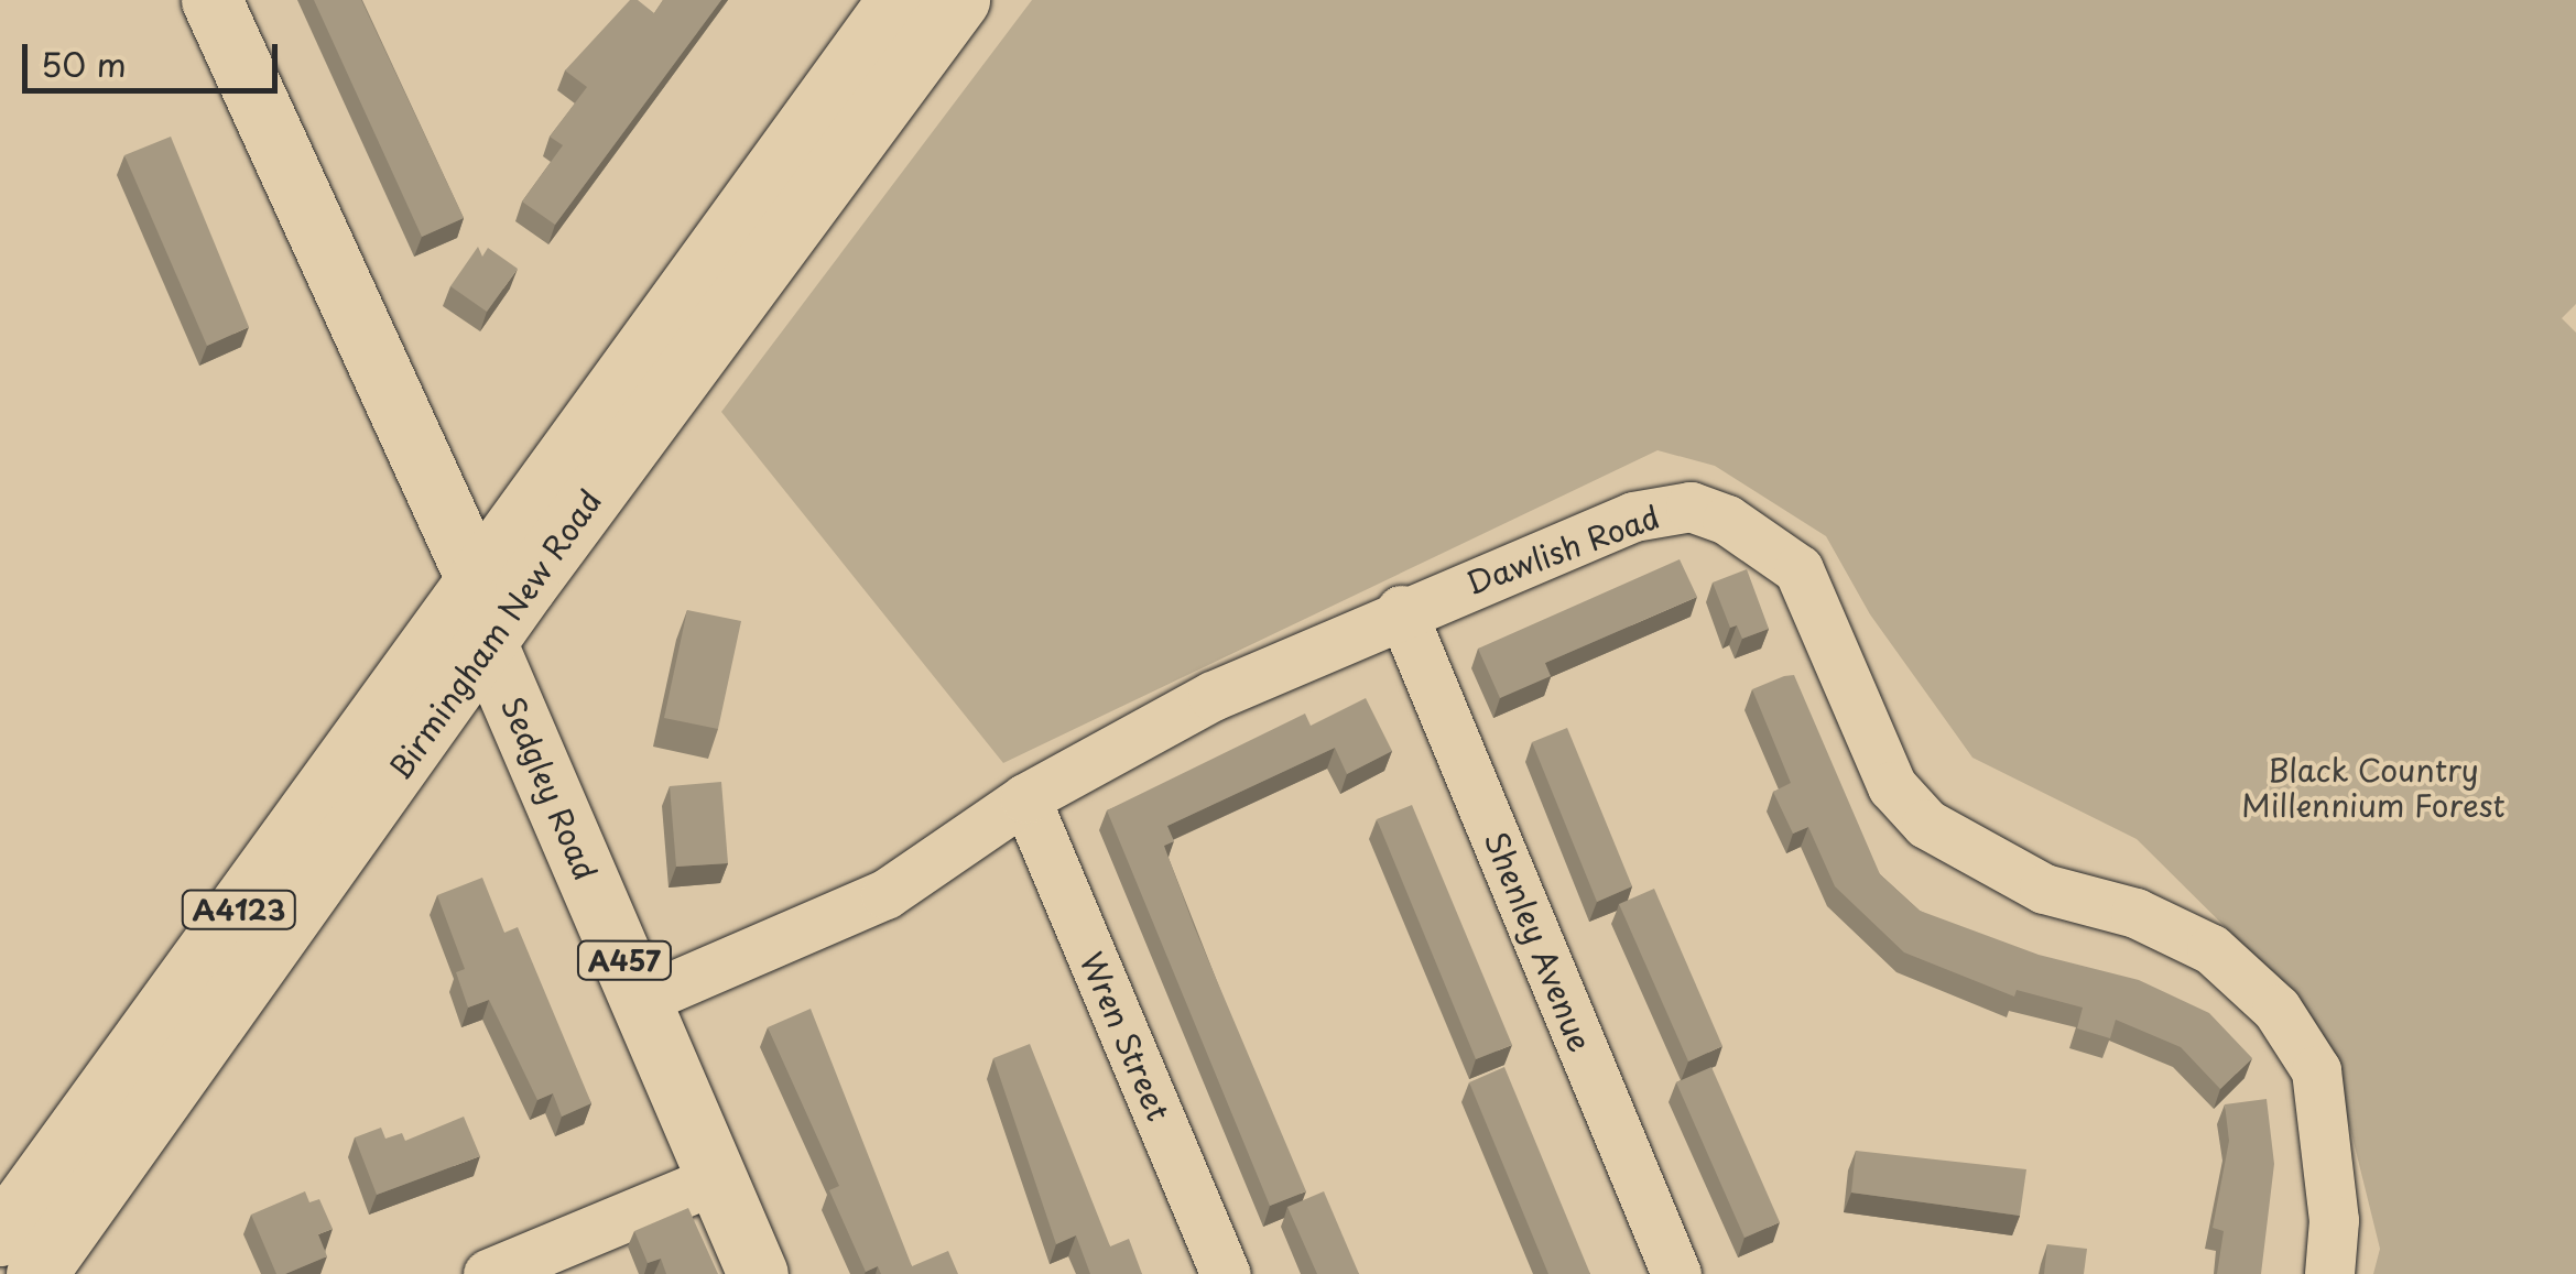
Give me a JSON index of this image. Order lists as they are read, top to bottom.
{
  "streets": {
    "main road": [
      "Birmingham New Road",
      "Sedgley Road",
      "A4123",
      "A457"
    ],
    "street": ["Dawlish Road", "Shenley Avenue", "Wren Street"]
  },
  "crossings": [
    ["Dawlish Road", "Sedgley Road"],
    ["Dawlish Road", "Shenley Avenue"],
    ["Dawlish Road", "Wren Street"],
    ["Birmingham New Road", "Sedgley Road"]
  ],
  "parks": ["Black Country Millennium Forest"],
  "scale_bar": "50 m"
}
